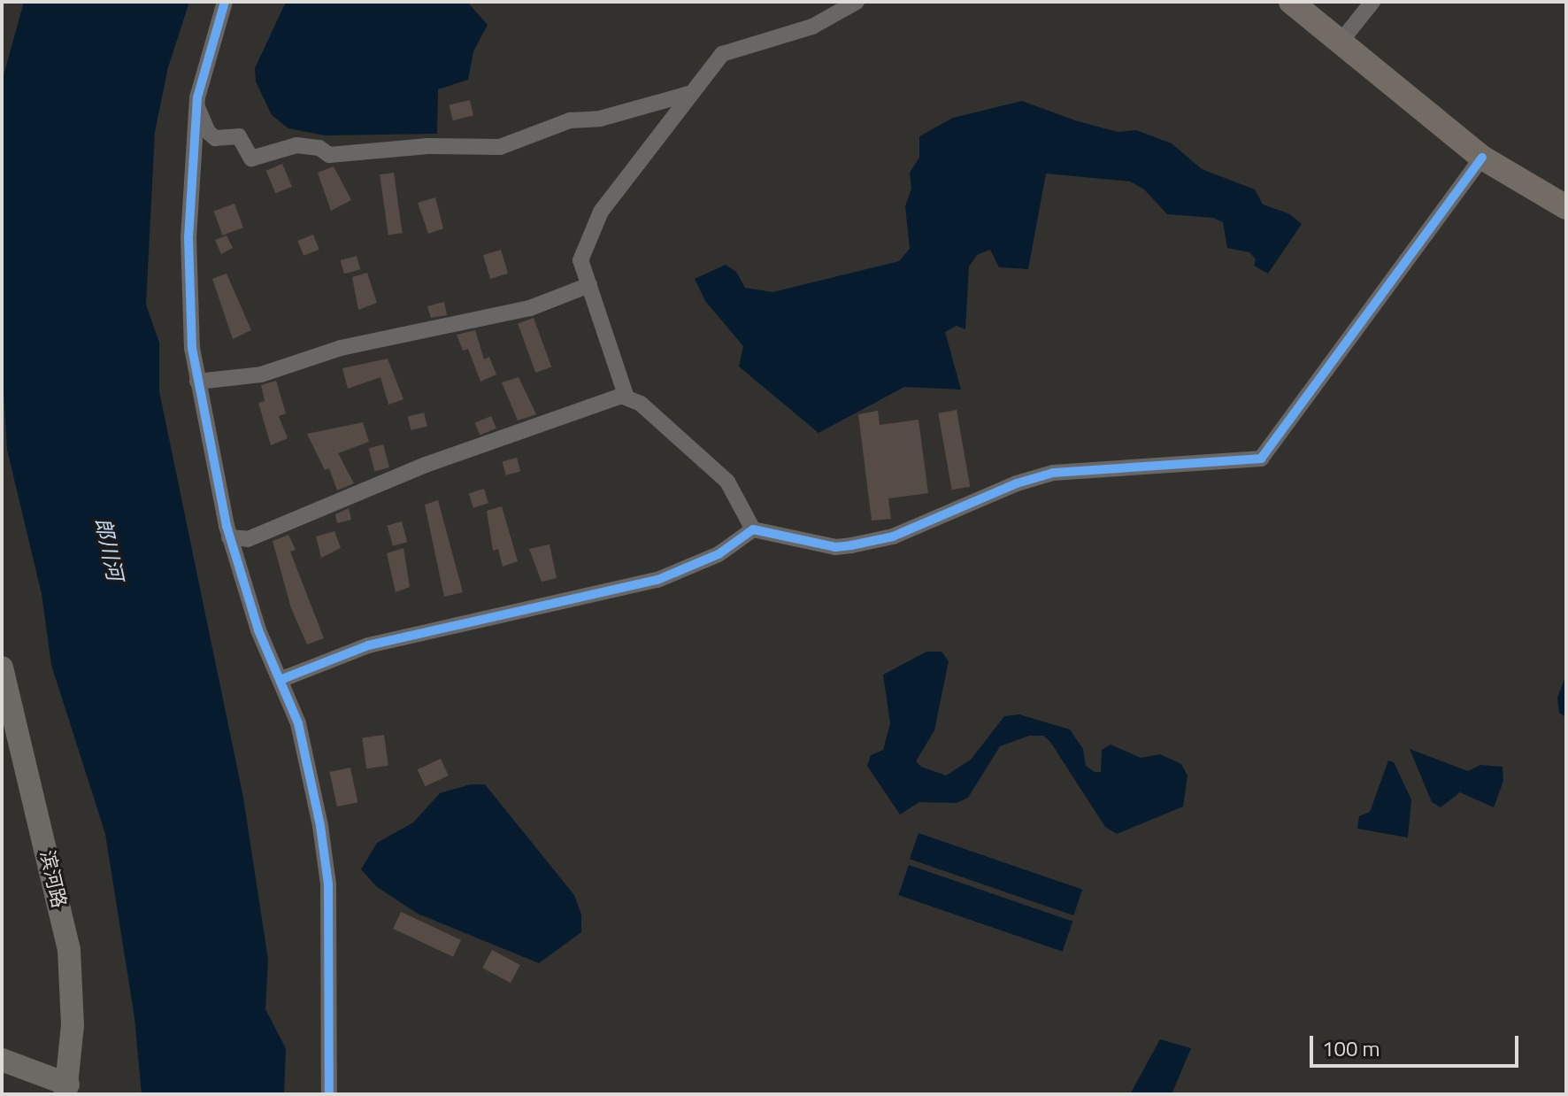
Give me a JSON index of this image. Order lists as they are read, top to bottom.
{
  "streets": {
    "street": ["滨河路"]
  },
  "water": ["郎川河"],
  "scale_bar": "100 m"
}
